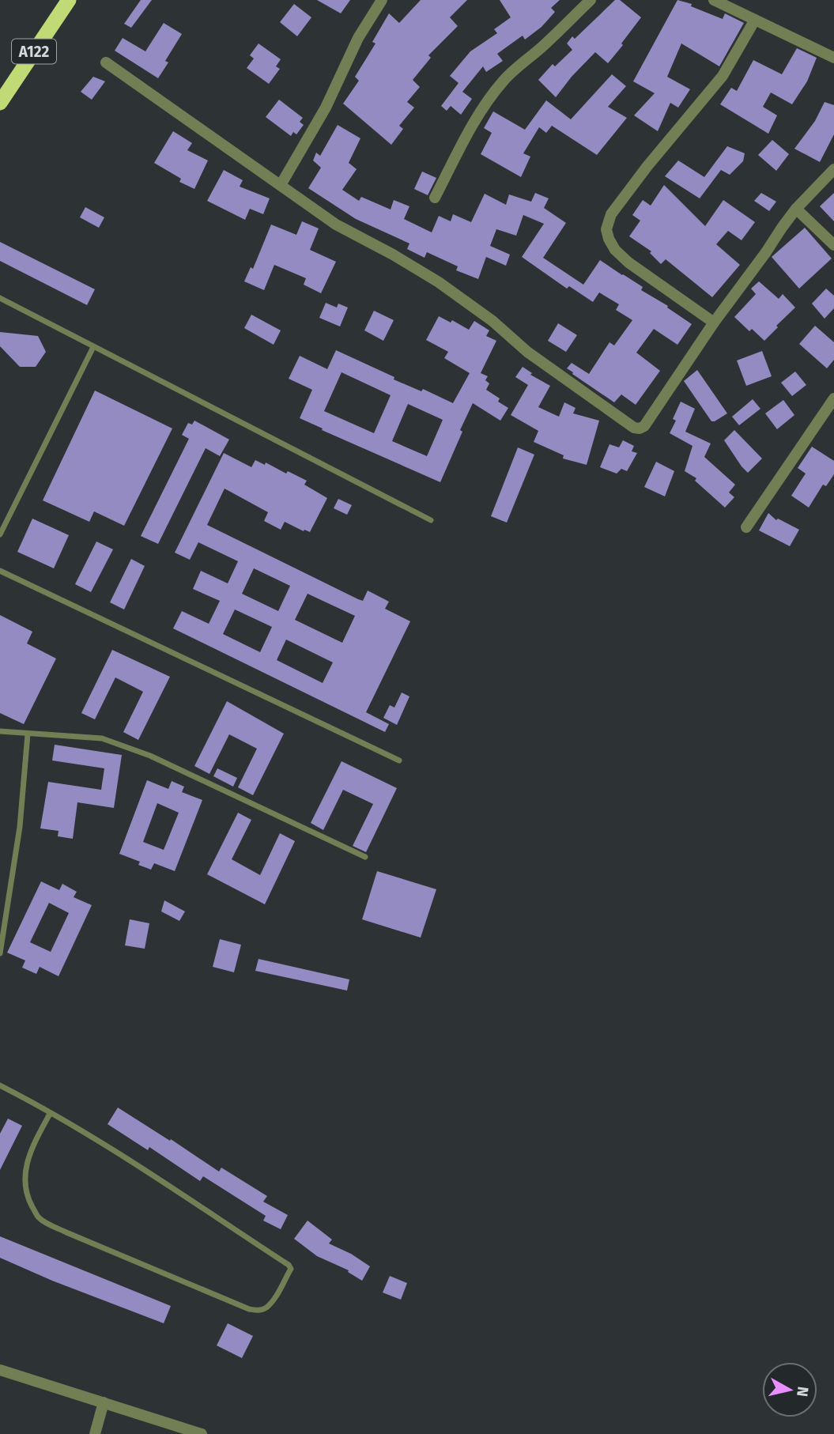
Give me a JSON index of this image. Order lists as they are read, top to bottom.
{
  "streets": {
    "highway": ["A122"]
  },
  "north": "right"
}
